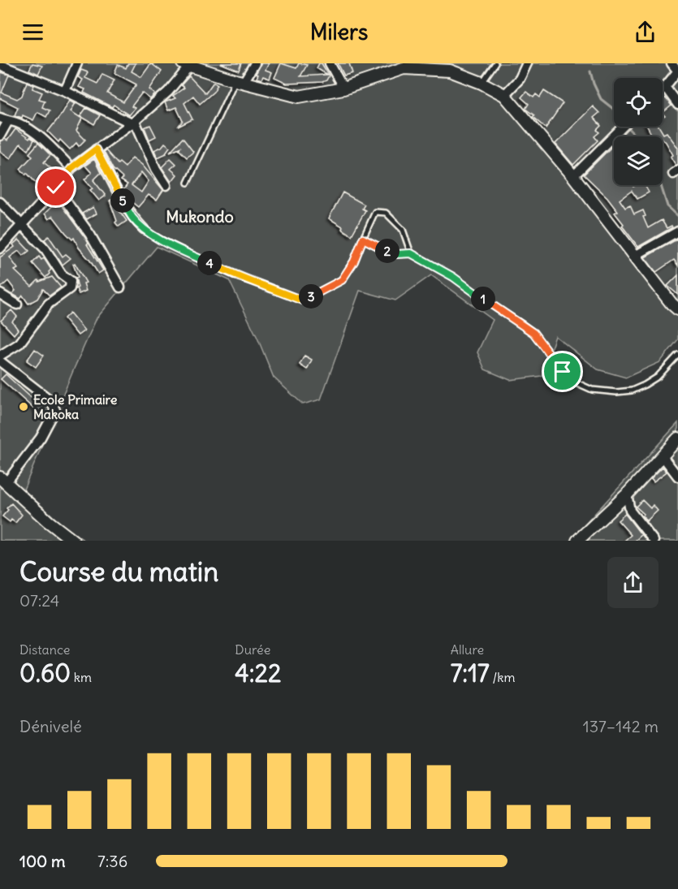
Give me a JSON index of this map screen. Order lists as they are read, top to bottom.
{
  "districts": ["Mukondo"],
  "places": ["Ecole Primaire Makoka"],
  "page": {
    "header": "Milers",
    "pins": [
      "5",
      "2",
      "4",
      "3",
      "1"
    ],
    "heading": ["Course du matin", "07:24"],
    "stats": [
      ["Distance", "0.60 km"],
      ["Durée", "4:22"],
      ["Allure", "7:17 /km"]
    ],
    "chart": ["Dénivelé", "137–142 m"],
    "list": [
      {
        "name": "100 m",
        "note": "7:36"
      }
    ]
  }
}
